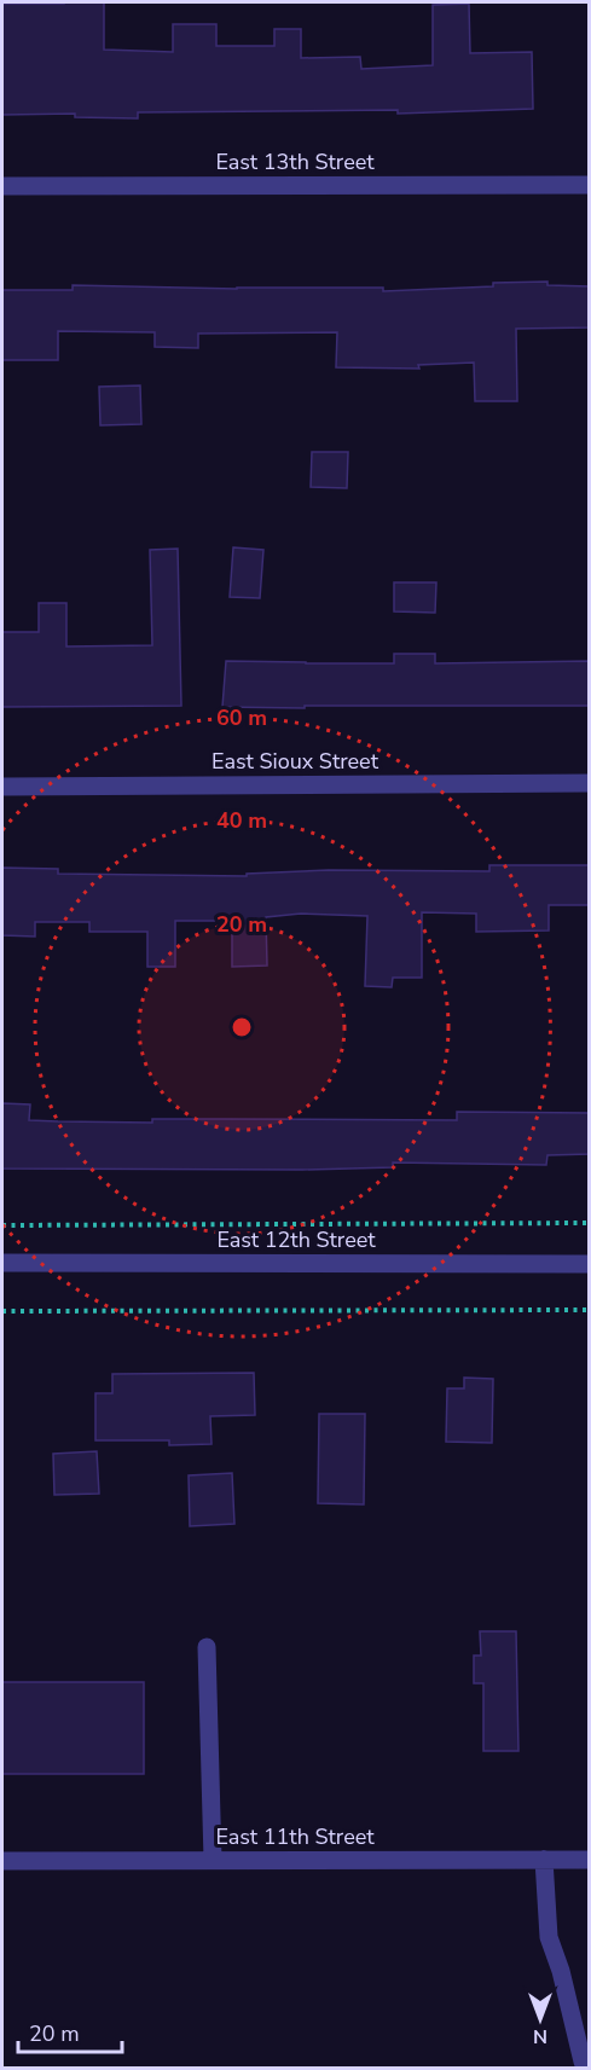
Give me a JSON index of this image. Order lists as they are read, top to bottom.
{
  "streets": {
    "street": [
      "East 13th Street",
      "East Sioux Street",
      "East 12th Street",
      "East 11th Street"
    ]
  },
  "scale_bar": "20 m",
  "north": "bottom",
  "rings": ["60 m", "40 m", "20 m"]
}
